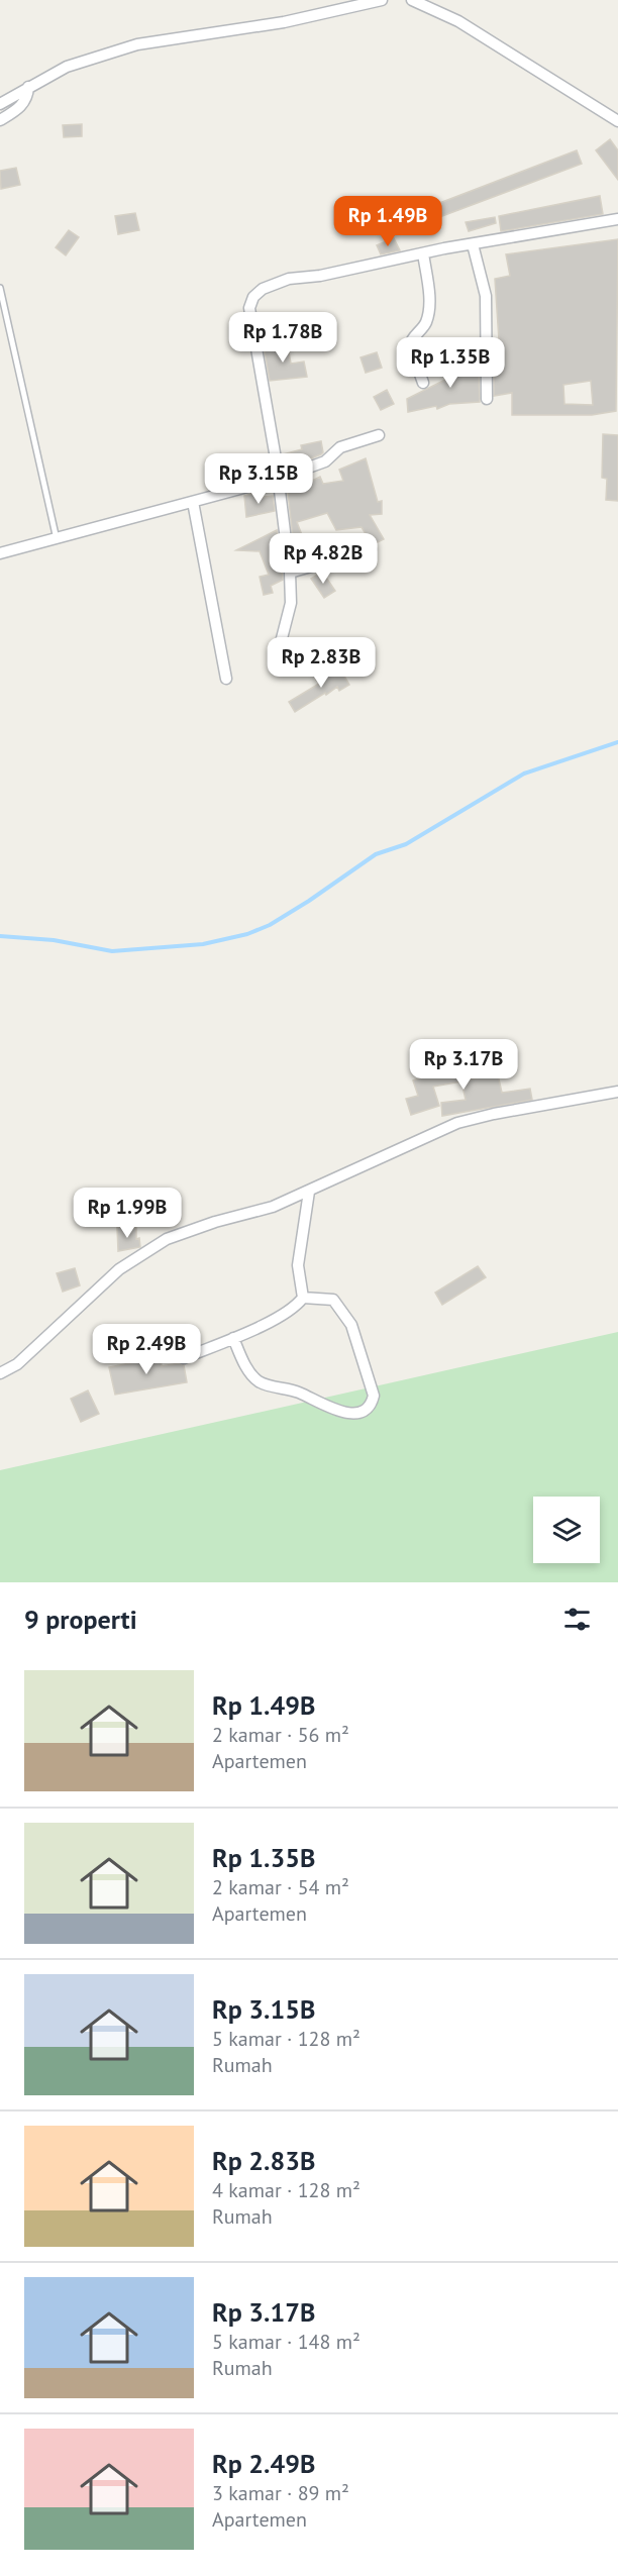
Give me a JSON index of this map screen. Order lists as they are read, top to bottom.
{
  "page": {
    "price": [
      "Rp 1.49B",
      "Rp 1.78B",
      "Rp 1.35B",
      "Rp 3.15B",
      "Rp 4.82B",
      "Rp 2.83B",
      "Rp 3.17B",
      "Rp 1.99B",
      "Rp 2.49B"
    ],
    "heading": "9 properti",
    "list": [
      {
        "name": "Rp 1.49B",
        "note": "2 kamar · 56 m² · Apartemen"
      },
      {
        "name": "Rp 1.35B",
        "note": "2 kamar · 54 m² · Apartemen"
      },
      {
        "name": "Rp 3.15B",
        "note": "5 kamar · 128 m² · Rumah"
      },
      {
        "name": "Rp 2.83B",
        "note": "4 kamar · 128 m² · Rumah"
      },
      {
        "name": "Rp 3.17B",
        "note": "5 kamar · 148 m² · Rumah"
      },
      {
        "name": "Rp 2.49B",
        "note": "3 kamar · 89 m² · Apartemen"
      }
    ]
  }
}
